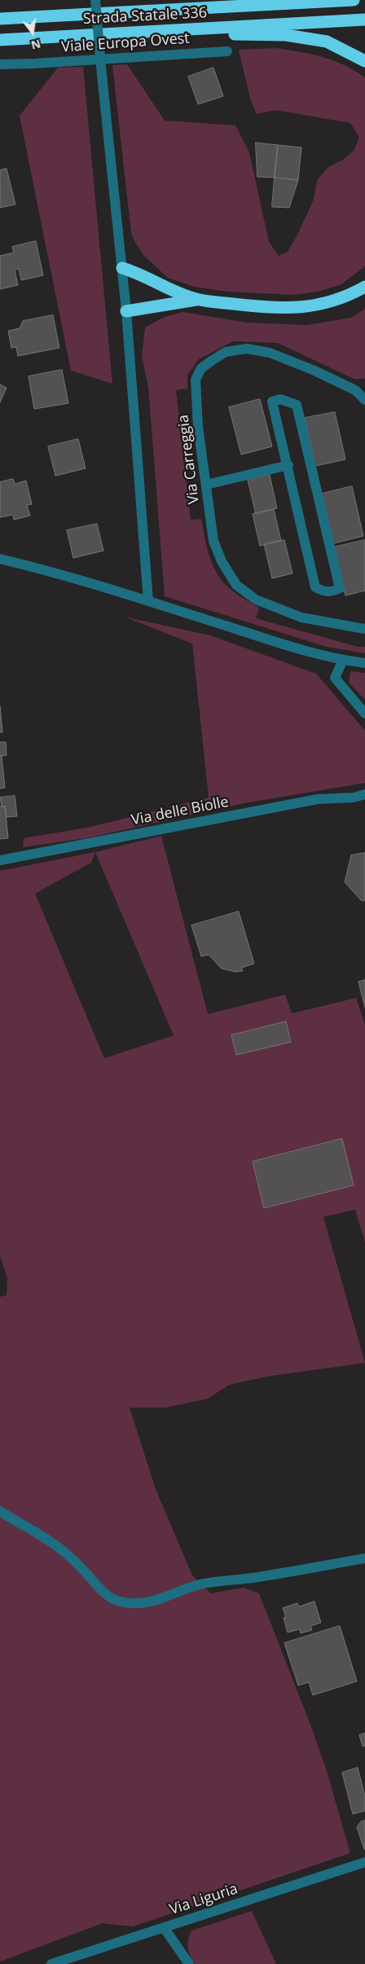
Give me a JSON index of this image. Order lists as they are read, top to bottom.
{
  "streets": {
    "highway": ["Strada Statale 336"],
    "street": [
      "Viale Europa Ovest",
      "Via Carreggia",
      "Via delle Biolle",
      "Via Liguria"
    ]
  },
  "north": "bottom"
}
